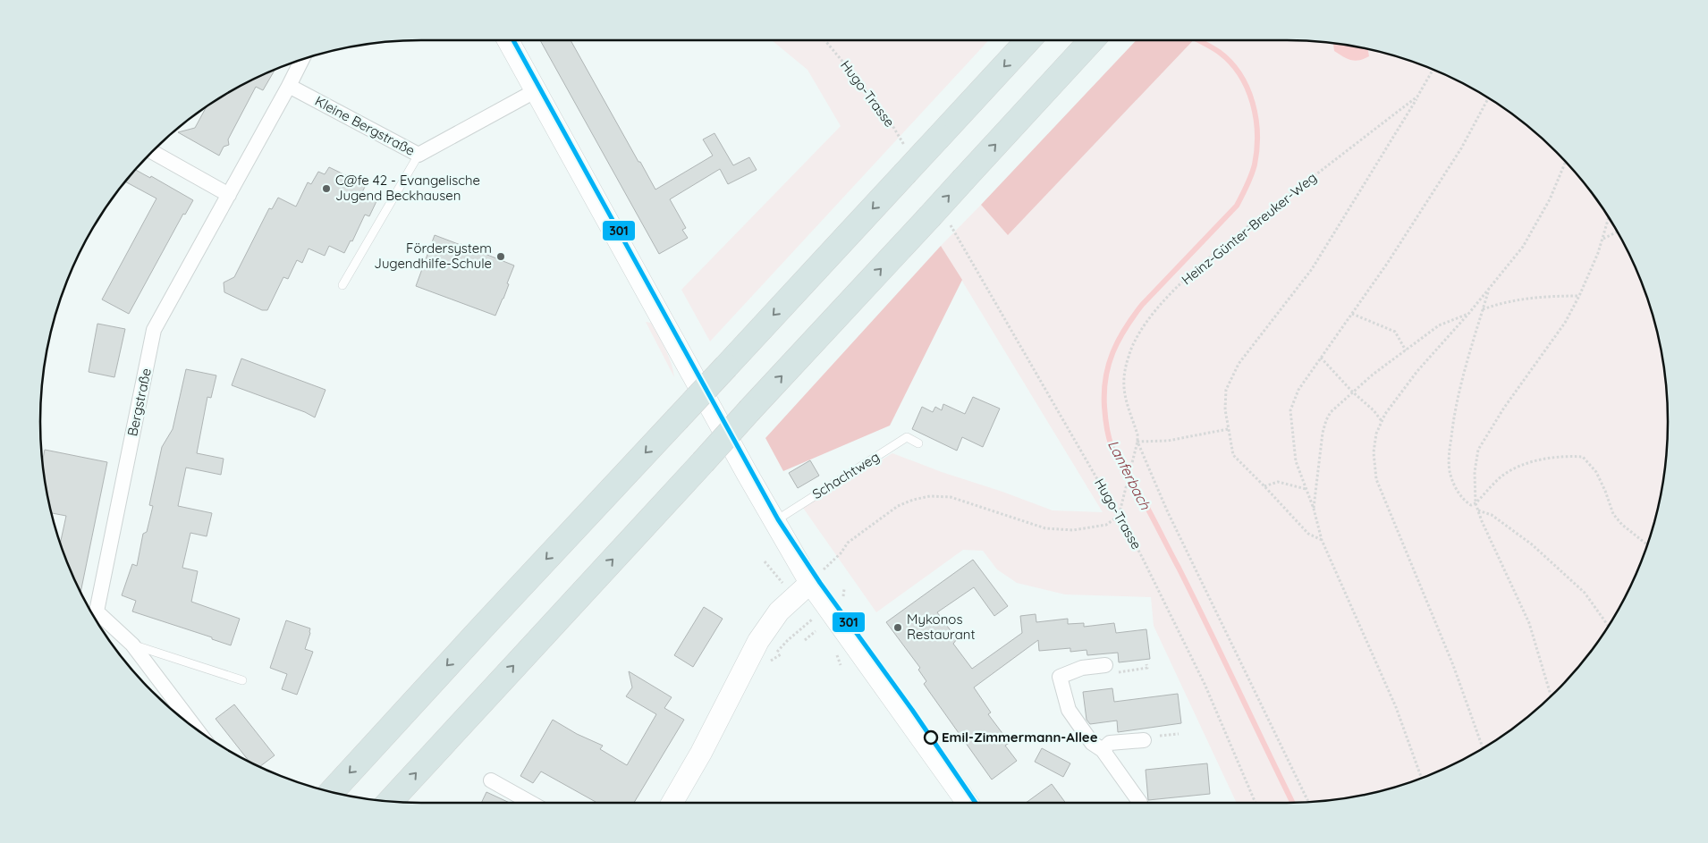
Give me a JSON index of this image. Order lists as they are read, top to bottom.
{
  "streets": {
    "street": ["Kleine Bergstraße", "Bergstraße"],
    "lane": ["Schachtweg"],
    "path": ["Hugo-Trasse", "Heinz-Günter-Breuker-Weg"]
  },
  "crossings": [
    ["Kleine Bergstraße", "Bergstraße"]
  ],
  "water": ["Lanferbach"],
  "places": [
    "C@fe 42 - Evangelische Jugend Beckhausen",
    "Fördersystem Jugendhilfe-Schule",
    "Mykonos Restaurant",
    "Emil-Zimmermann-Allee"
  ],
  "lines": ["transit line 301"]
}
